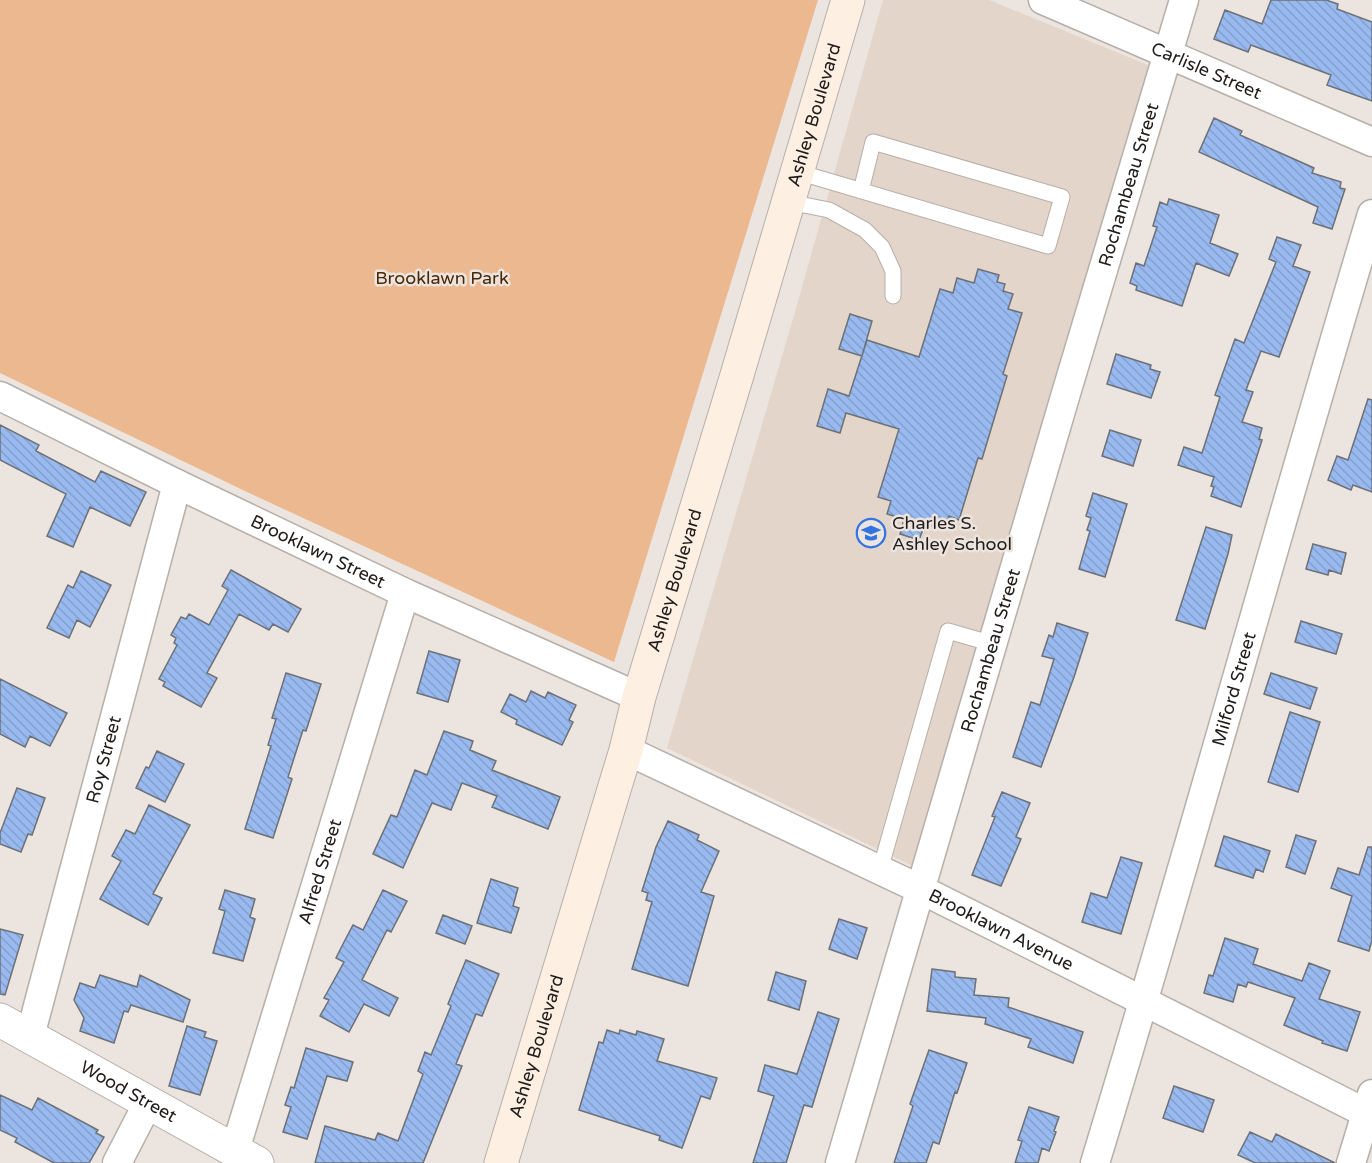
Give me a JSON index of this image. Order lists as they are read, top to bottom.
{
  "streets": {
    "main road": ["Ashley Boulevard"],
    "street": [
      "Carlisle Street",
      "Rochambeau Street",
      "Brooklawn Street",
      "Milford Street",
      "Roy Street",
      "Alfred Street",
      "Brooklawn Avenue",
      "Wood Street"
    ]
  },
  "crossings": [
    ["Carlisle Street", "Rochambeau Street"],
    ["Ashley Boulevard", "Brooklawn Street"],
    ["Ashley Boulevard", "Brooklawn Avenue"],
    ["Rochambeau Street", "Brooklawn Avenue"],
    ["Brooklawn Street", "Roy Street"],
    ["Brooklawn Street", "Alfred Street"],
    ["Milford Street", "Brooklawn Avenue"],
    ["Roy Street", "Wood Street"],
    ["Alfred Street", "Wood Street"]
  ],
  "parks": ["Brooklawn Park"],
  "places": {
    "school or university": ["Charles S. Ashley School"]
  }
}
